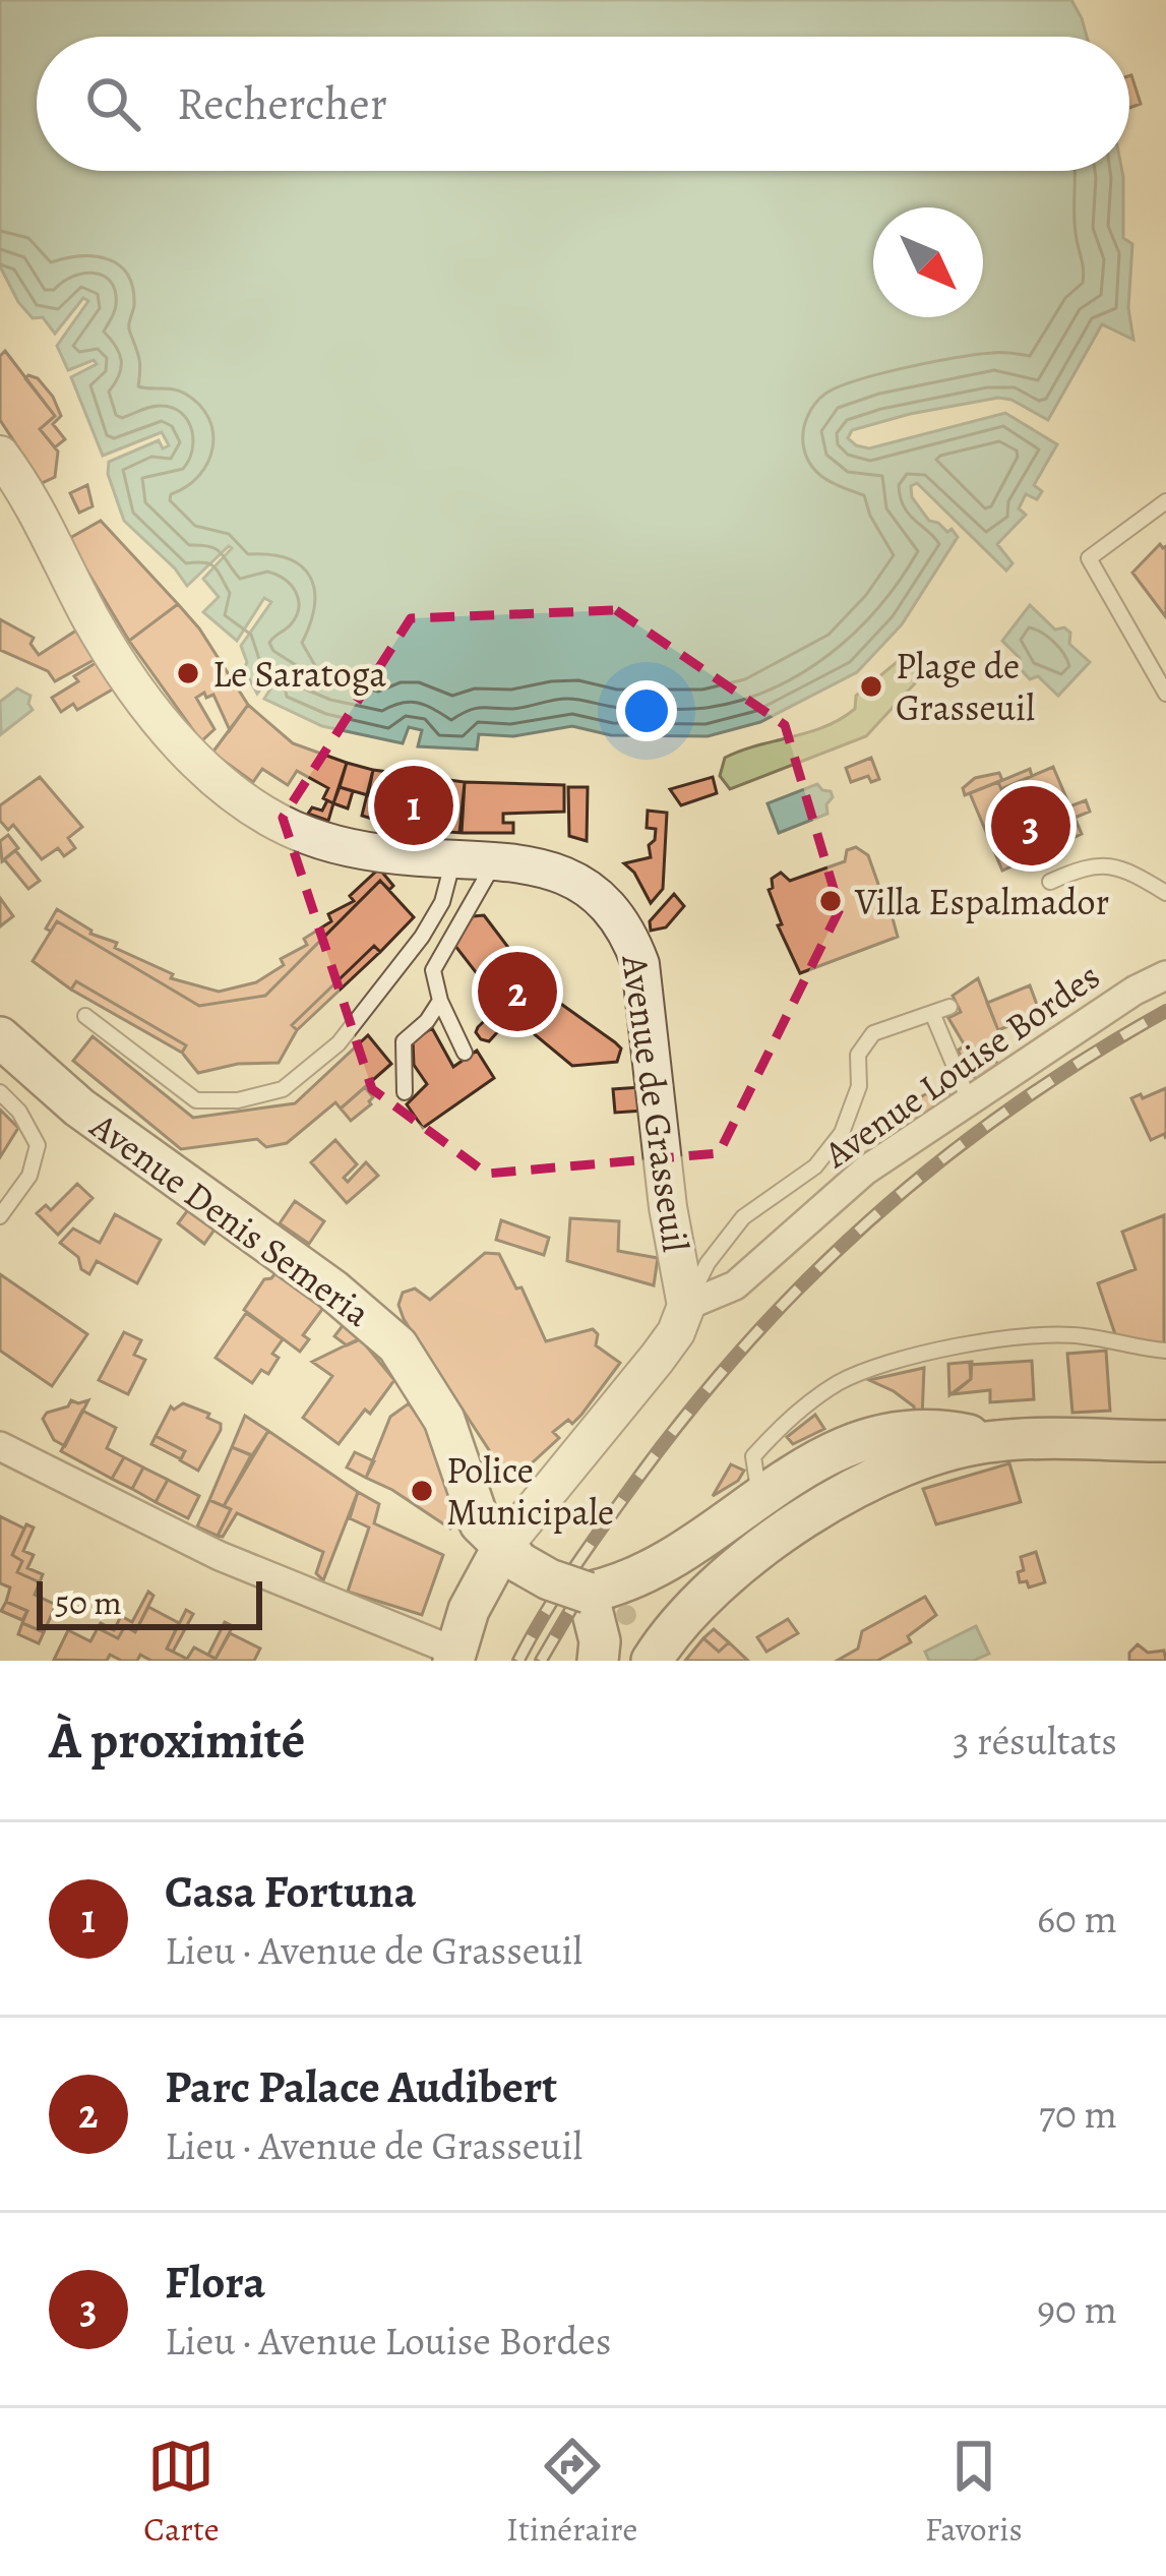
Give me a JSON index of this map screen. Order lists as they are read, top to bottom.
{
  "streets": {
    "main road": ["Avenue Denis Semeria"],
    "street": ["Avenue Louise Bordes", "Avenue de Grasseuil"]
  },
  "crossings": [
    ["Avenue Louise Bordes", "Avenue de Grasseuil"],
    ["Avenue de Grasseuil", "Avenue Denis Semeria"]
  ],
  "places": [
    "Le Saratoga",
    "Plage de Grasseuil",
    "Villa Espalmador",
    "Police Municipale"
  ],
  "scale_bar": "50 m",
  "north": "bottom right",
  "page": {
    "search": "Rechercher",
    "pins": ["1", "3", "2"],
    "scale": "50 m",
    "heading": ["À proximité", "3 résultats"],
    "list": [
      {
        "mark": "1",
        "name": "Casa Fortuna",
        "note": "Lieu · Avenue de Grasseuil",
        "value": "60 m"
      },
      {
        "mark": "2",
        "name": "Parc Palace Audibert",
        "note": "Lieu · Avenue de Grasseuil",
        "value": "70 m"
      },
      {
        "mark": "3",
        "name": "Flora",
        "note": "Lieu · Avenue Louise Bordes",
        "value": "90 m"
      }
    ],
    "nav": ["Carte", "Itinéraire", "Favoris"]
  }
}
